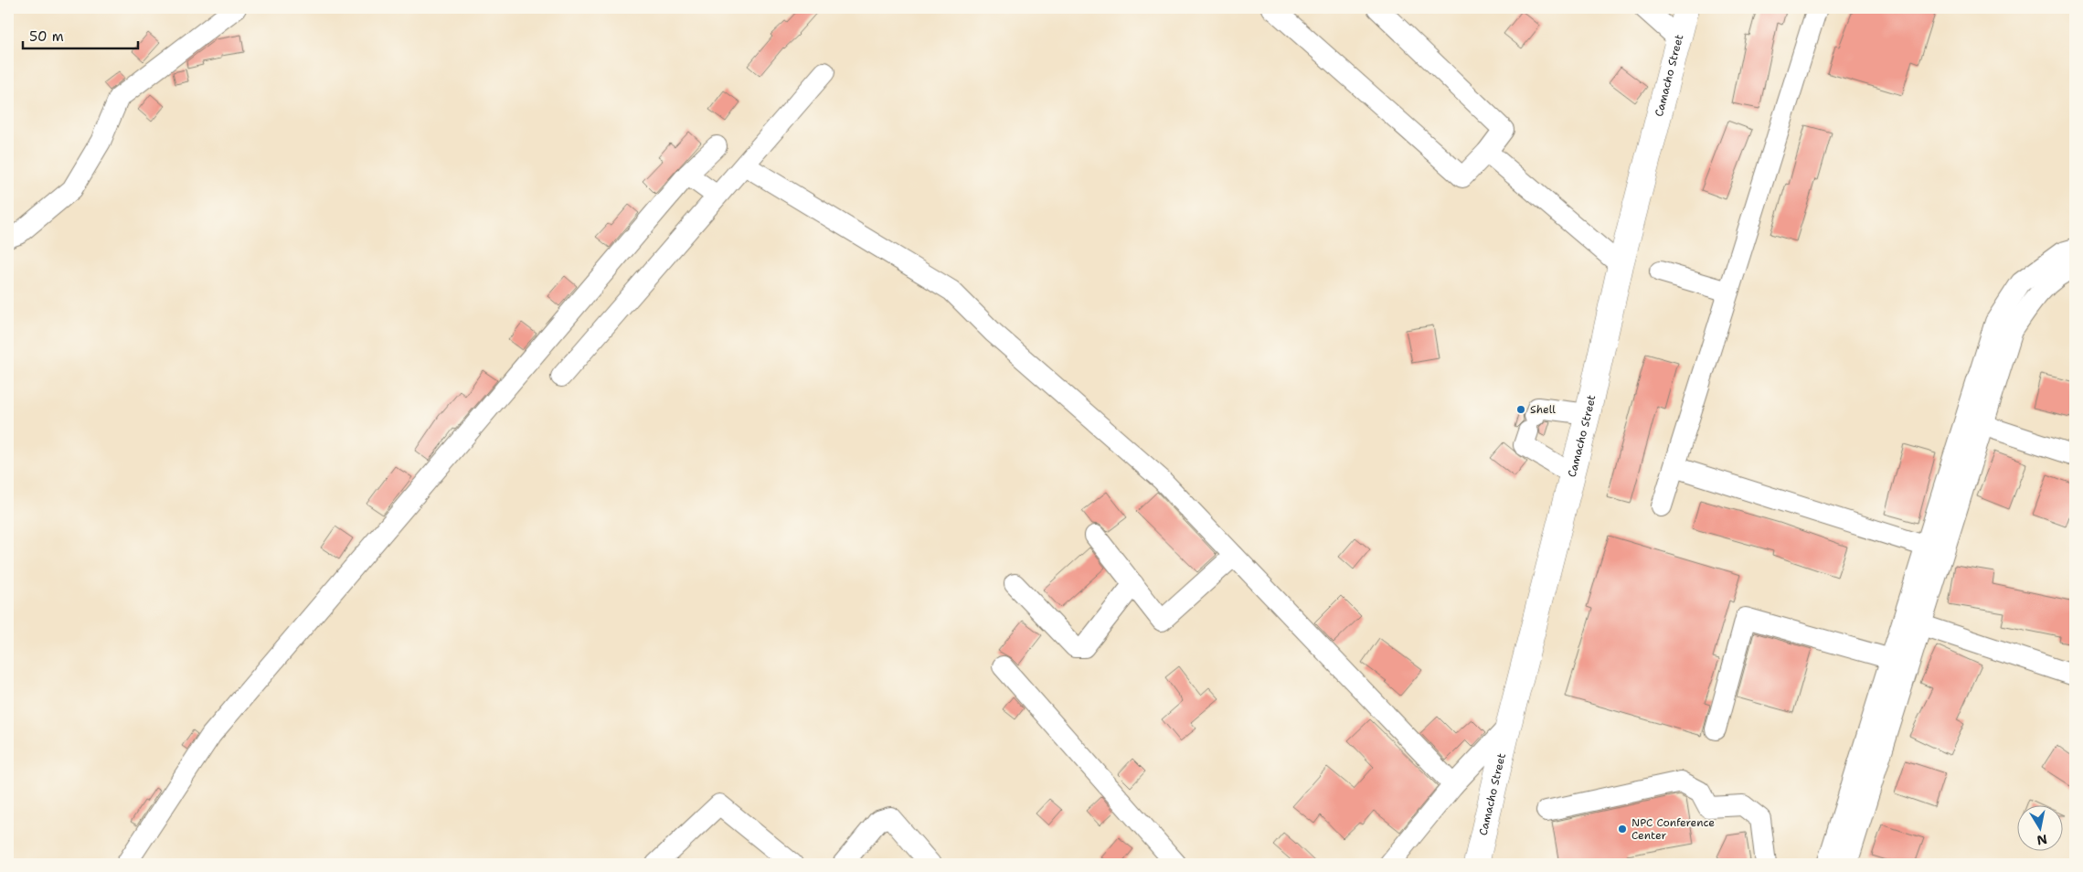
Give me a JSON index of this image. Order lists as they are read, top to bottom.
{
  "streets": {
    "main road": ["Camacho Street"]
  },
  "places": ["Shell", "NPC Conference Center"],
  "scale_bar": "50 m",
  "north": "bottom"
}
